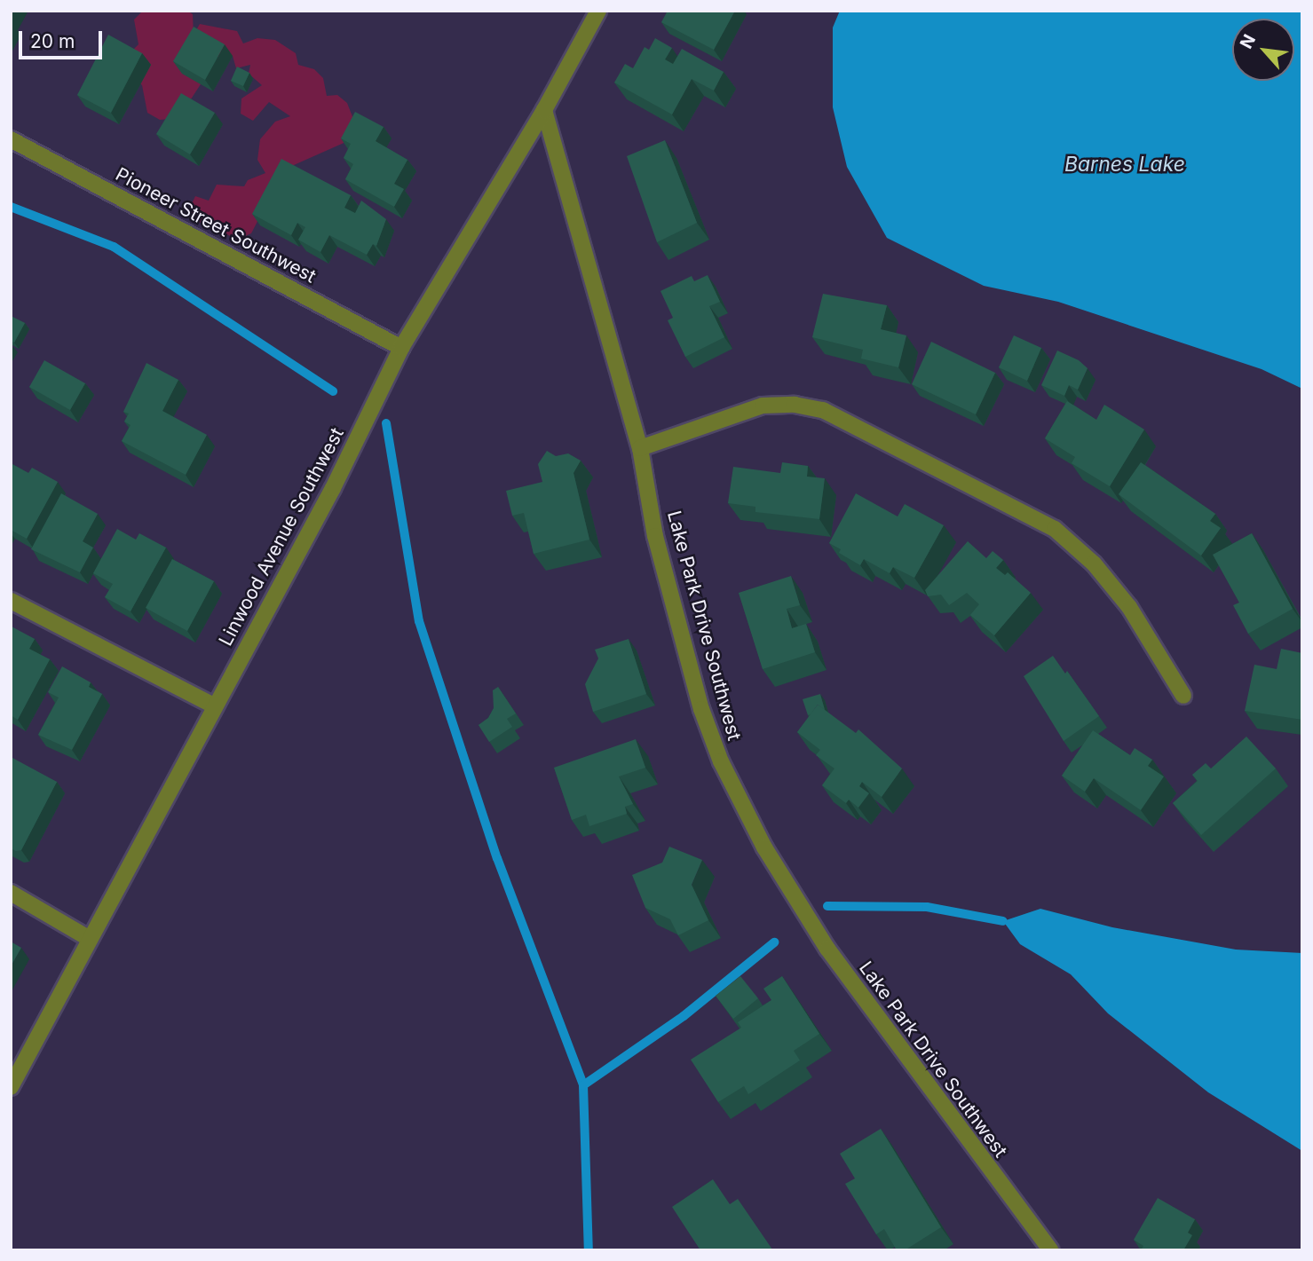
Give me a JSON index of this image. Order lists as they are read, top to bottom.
{
  "streets": {
    "street": ["Pioneer Street Southwest", "Linwood Avenue Southwest", "Lake Park Drive Southwest"]
  },
  "crossings": [
    ["Pioneer Street Southwest", "Linwood Avenue Southwest"],
    ["Linwood Avenue Southwest", "Lake Park Drive Southwest"]
  ],
  "water": ["Barnes Lake"],
  "scale_bar": "20 m",
  "north": "top left"
}
